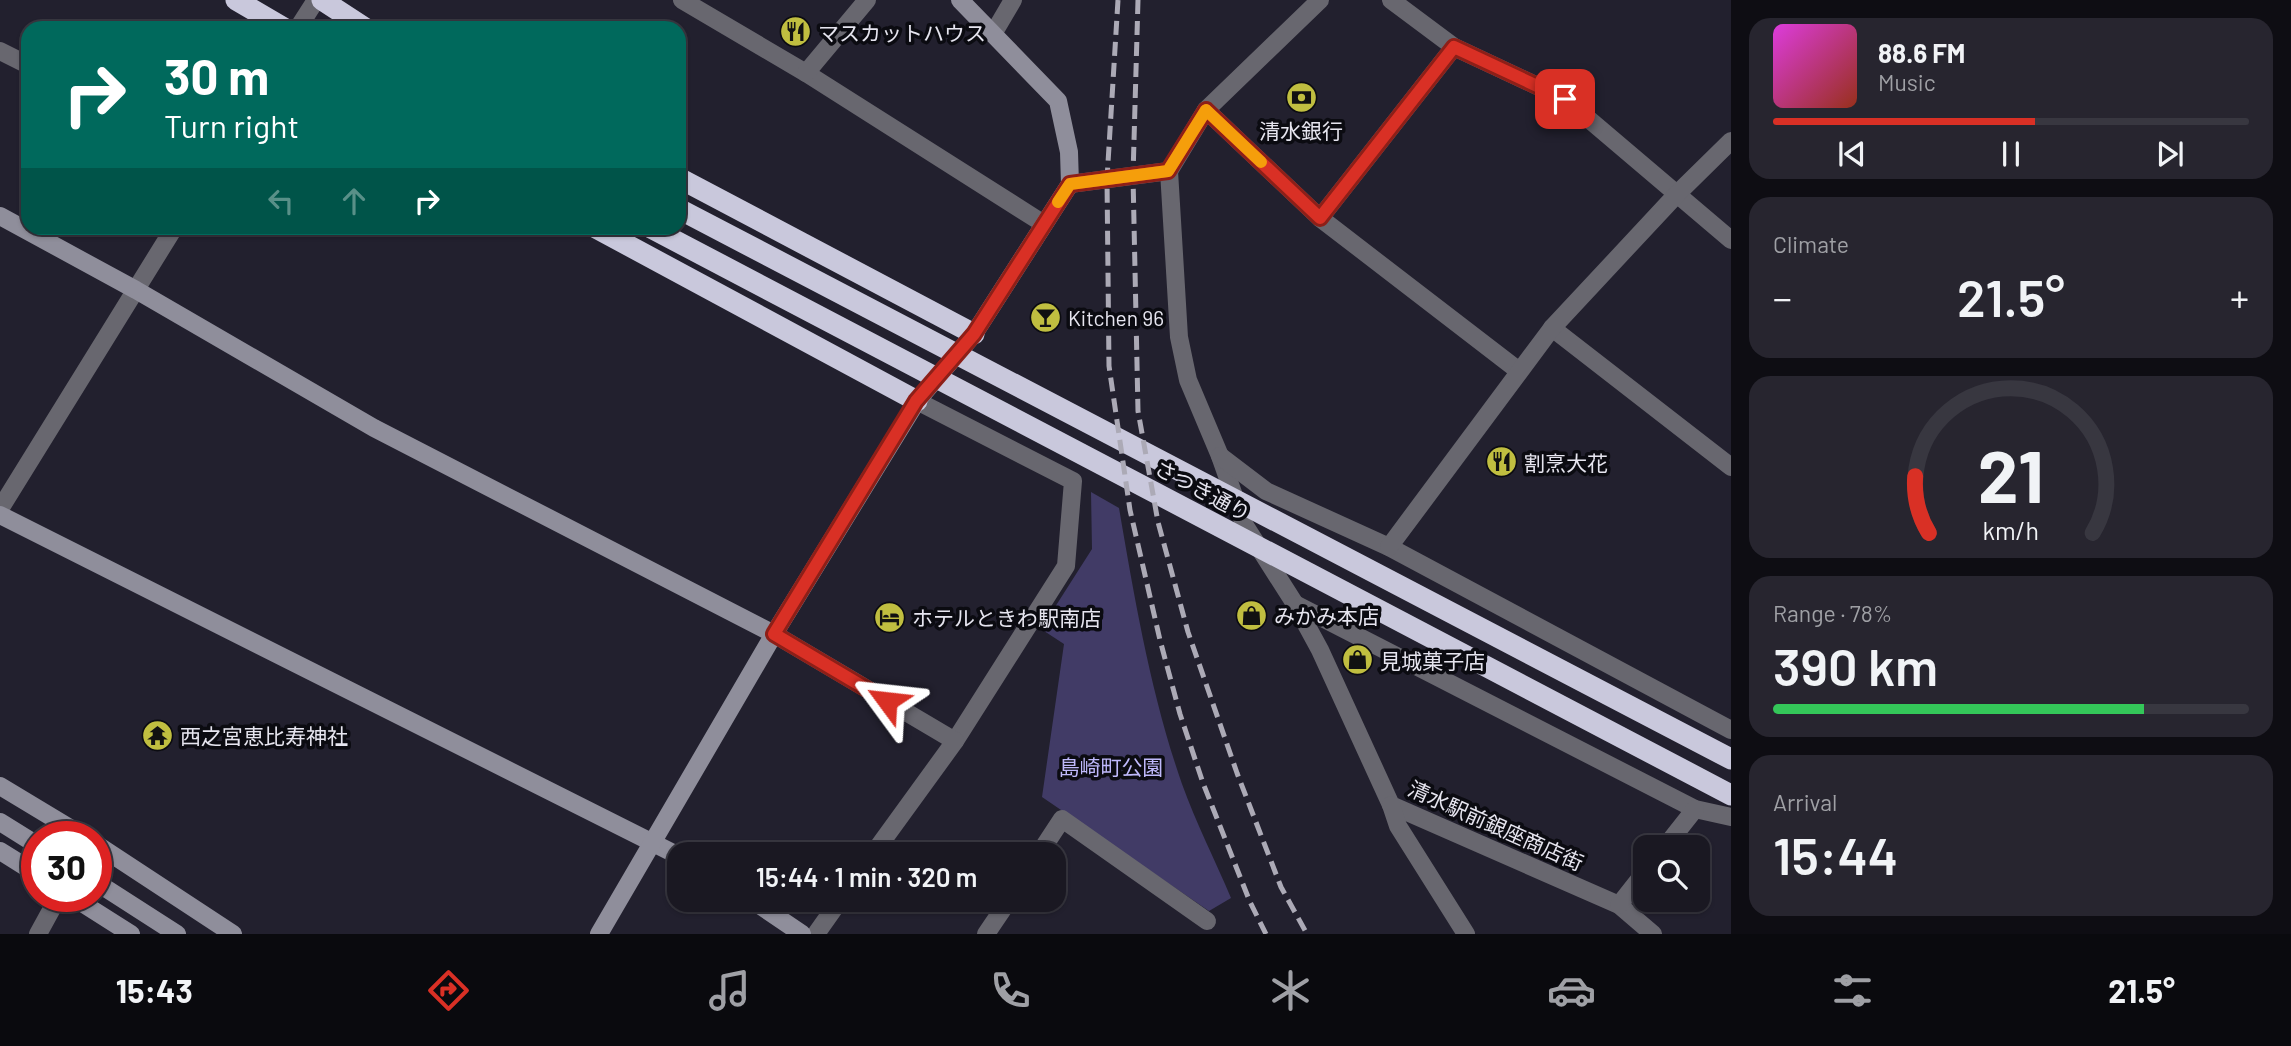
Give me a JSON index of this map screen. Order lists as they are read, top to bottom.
{
  "streets": {
    "highway": ["さつき通り"],
    "street": ["清水駅前銀座商店街"]
  },
  "parks": ["島崎町公園"],
  "places": {
    "restaurant": ["マスカットハウス", "割烹大花"],
    "bank": ["清水銀行"],
    "bar": ["Kitchen 96"],
    "shop": ["みかみ本店", "見城菓子店"],
    "hotel": ["ホテルときわ駅南店"],
    "temple": ["西之宮恵比寿神社"]
  },
  "page": {
    "turn": ["30 m", "Turn right"],
    "song": ["88.6 FM", "Music"],
    "tile": [
      "Climate",
      ["Range · 78%", "390 km"],
      ["Arrival", "15:44"]
    ],
    "heat": ["−", "21.5°", "+"],
    "limit": "30",
    "trip": "15:44 · 1 min · 320 m",
    "tabs": ["15:43", "21.5°"],
    "gauge": ["21", "km/h"]
  }
}
